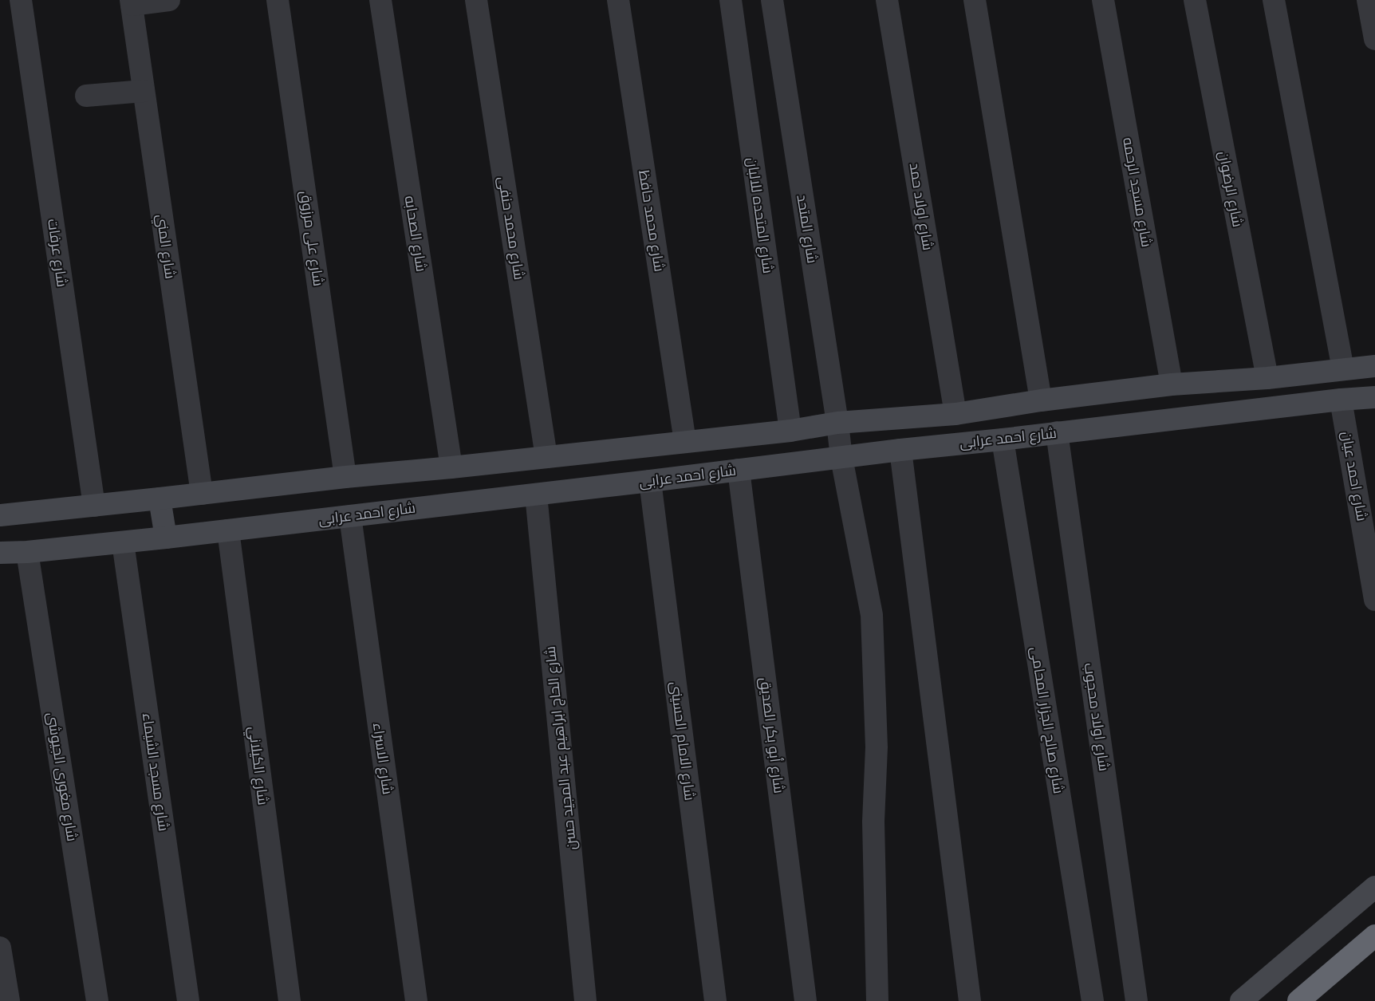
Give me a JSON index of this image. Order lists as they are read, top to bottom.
{
  "streets": {
    "street": [
      "شارع الرضوان",
      "شارع مسجد الرحمه",
      "شارع اولاد حمد",
      "شارع المتحده للالبان",
      "شارع محمد حافظ",
      "شارع محمد حنفى",
      "شارع المتحد",
      "شارع الصحابه",
      "شارع على مرزوق",
      "شارع المني",
      "شارع عرفات",
      "شارع احمد عرابى",
      "شارع احمد عيان",
      "شارع اولاد محجوب",
      "شارع صالح الجزار المحامى",
      "شارع أبو بكر الصديق",
      "شارع الامام الحسينى",
      "شارع الحاج ابراهيم عبد المجيد حسن",
      "شارع الاسراء",
      "شارع الكيلاني",
      "شارع مسجد الشيماء",
      "شارع مغورى الجيوشى"
    ]
  },
  "crossings": [
    ["شارع المتحد", "شارع احمد عرابى"],
    ["شارع احمد عرابى", "شارع احمد عيان"],
    ["شارع احمد عرابى", "شارع اولاد محجوب"],
    ["شارع احمد عرابى", "شارع صالح الجزار المحامى"],
    ["شارع احمد عرابى", "شارع أبو بكر الصديق"],
    ["شارع احمد عرابى", "شارع الامام الحسينى"],
    ["شارع احمد عرابى", "شارع الحاج ابراهيم عبد المجيد حسن"],
    ["شارع احمد عرابى", "شارع الاسراء"],
    ["شارع احمد عرابى", "شارع الكيلاني"],
    ["شارع احمد عرابى", "شارع مسجد الشيماء"],
    ["شارع احمد عرابى", "شارع مغورى الجيوشى"]
  ]
}
